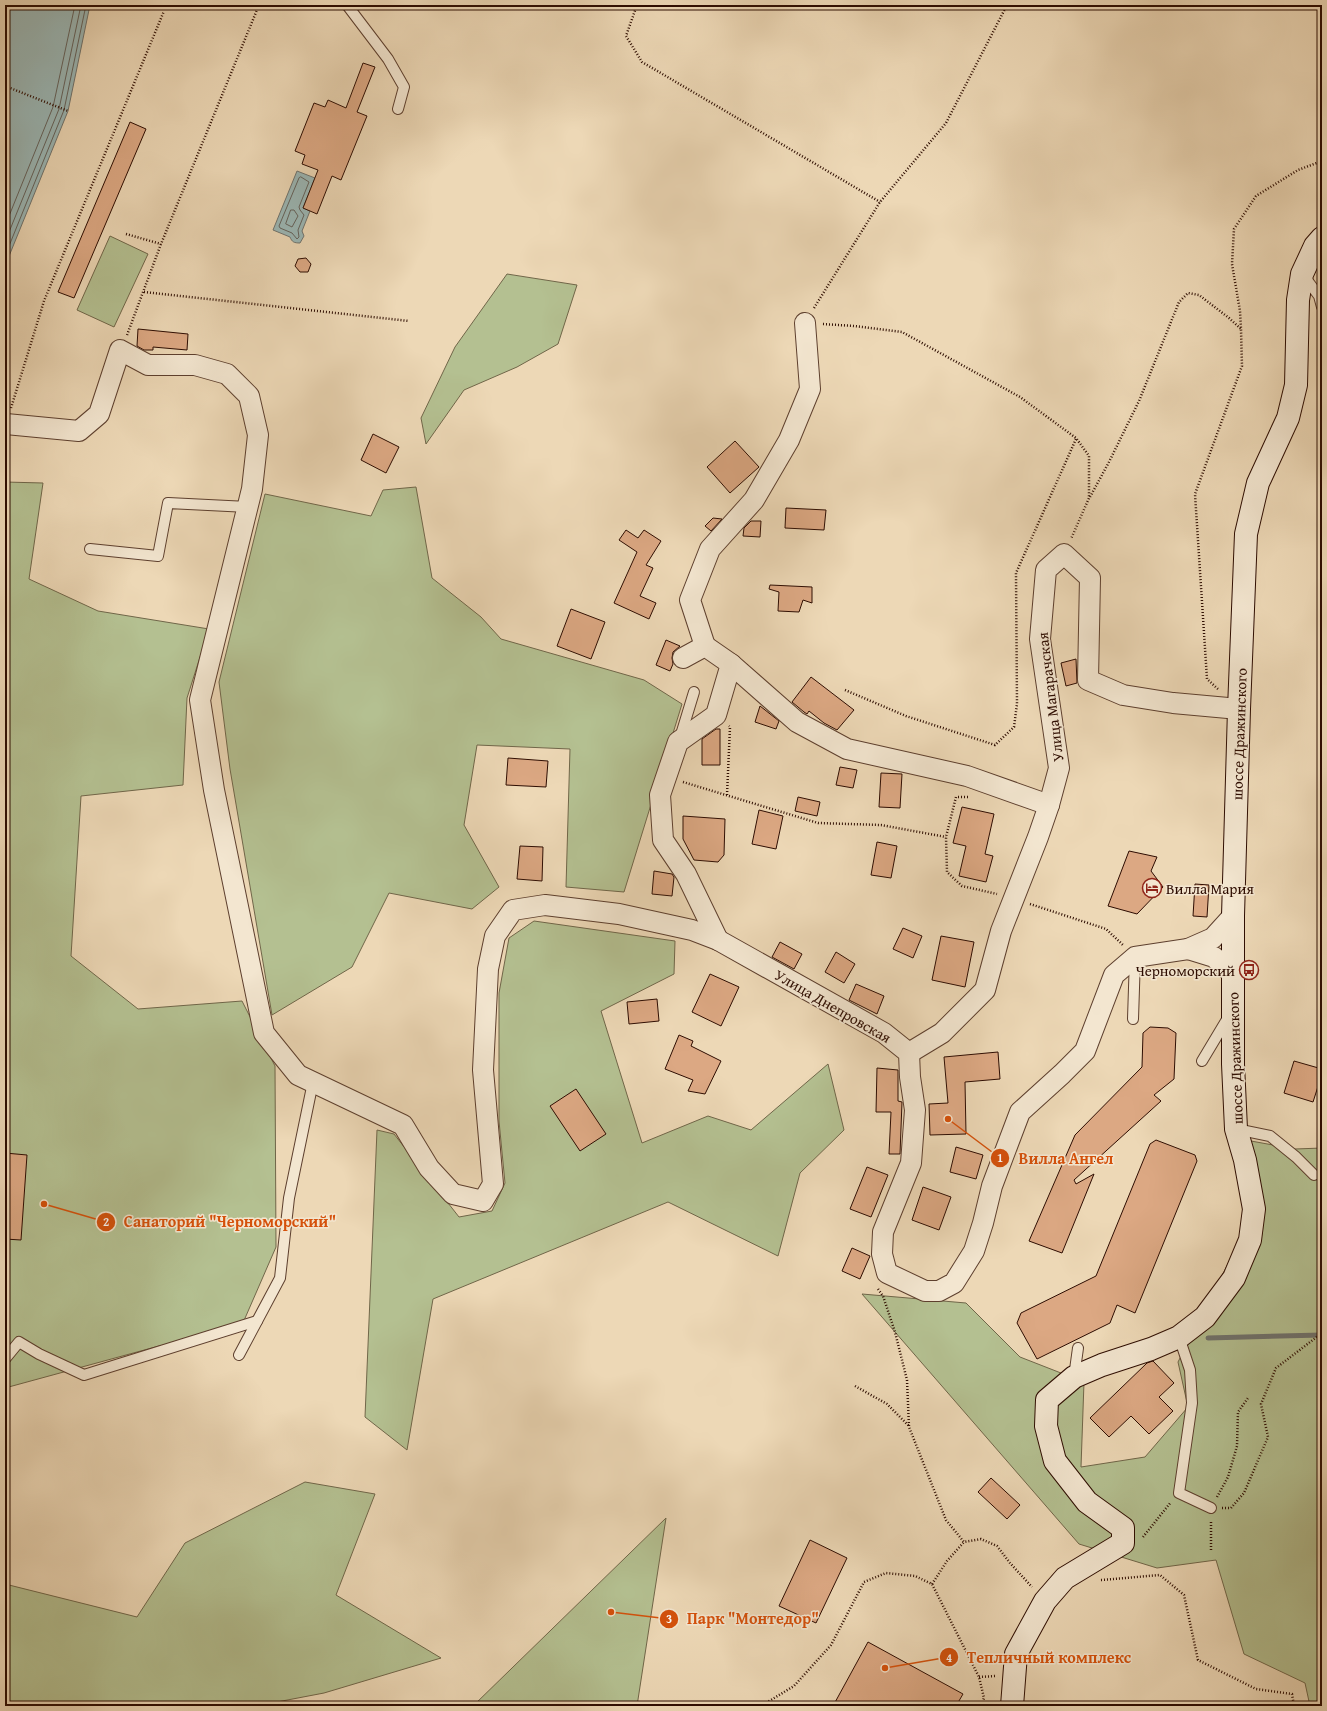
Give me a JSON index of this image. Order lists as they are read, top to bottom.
{
  "streets": {
    "main road": ["шоссе Дражинского"],
    "street": ["Улица Магарачская", "Улица Днепровская"]
  },
  "crossings": [
    ["Улица Магарачская", "Улица Днепровская"]
  ],
  "places": {
    "hotel": ["Вилла Мария"],
    "bus stop": ["Черноморский"],
    "other": [
      "Вилла Ангел",
      "Санаторий \"Черноморский\"",
      "Парк \"Монтедор\"",
      "Тепличный комплекс"
    ]
  }
}
